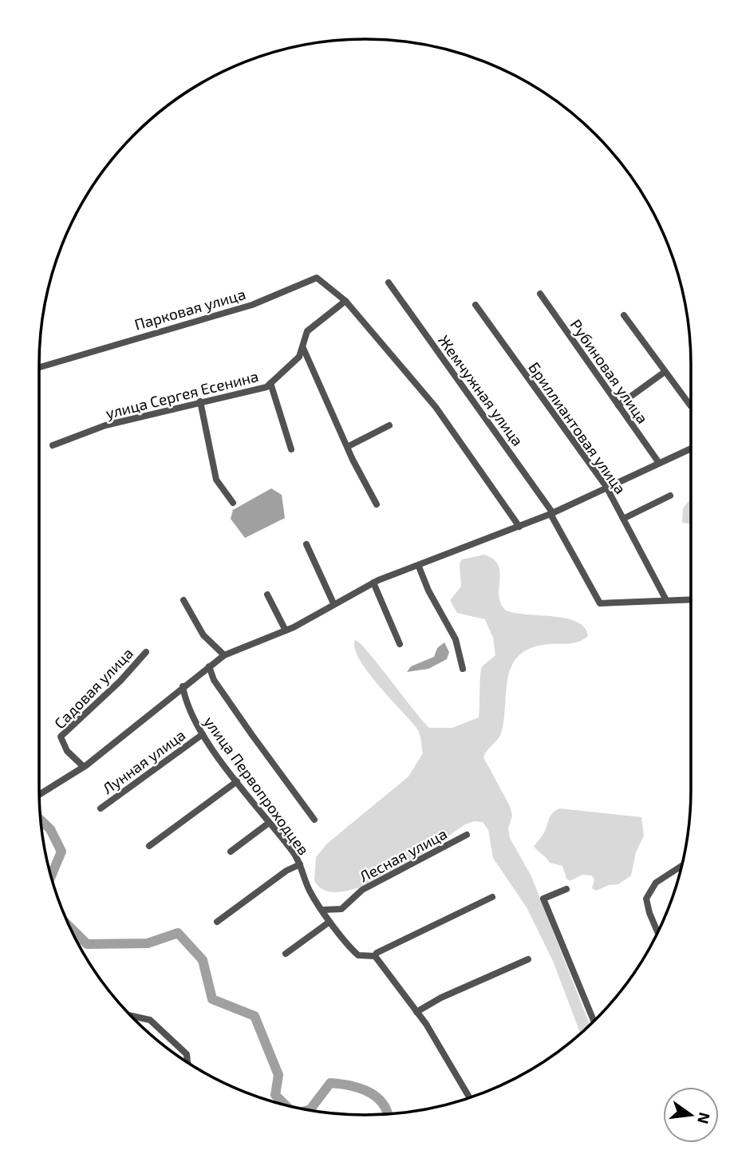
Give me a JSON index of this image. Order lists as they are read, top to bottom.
{
  "streets": {
    "street": [
      "Парковая улица",
      "Рубиновая улица",
      "Жемчужная улица",
      "улица Сергея Есенина",
      "Бриллиантовая улица",
      "Садовая улица",
      "Лунная улица",
      "улица Первопроходцев",
      "Лесная улица"
    ]
  },
  "crossings": [
    ["Парковая улица", "улица Сергея Есенина"],
    ["Жемчужная улица", "Бриллиантовая улица"],
    ["Лунная улица", "улица Первопроходцев"],
    ["улица Первопроходцев", "Лесная улица"]
  ],
  "north": "right"
}
